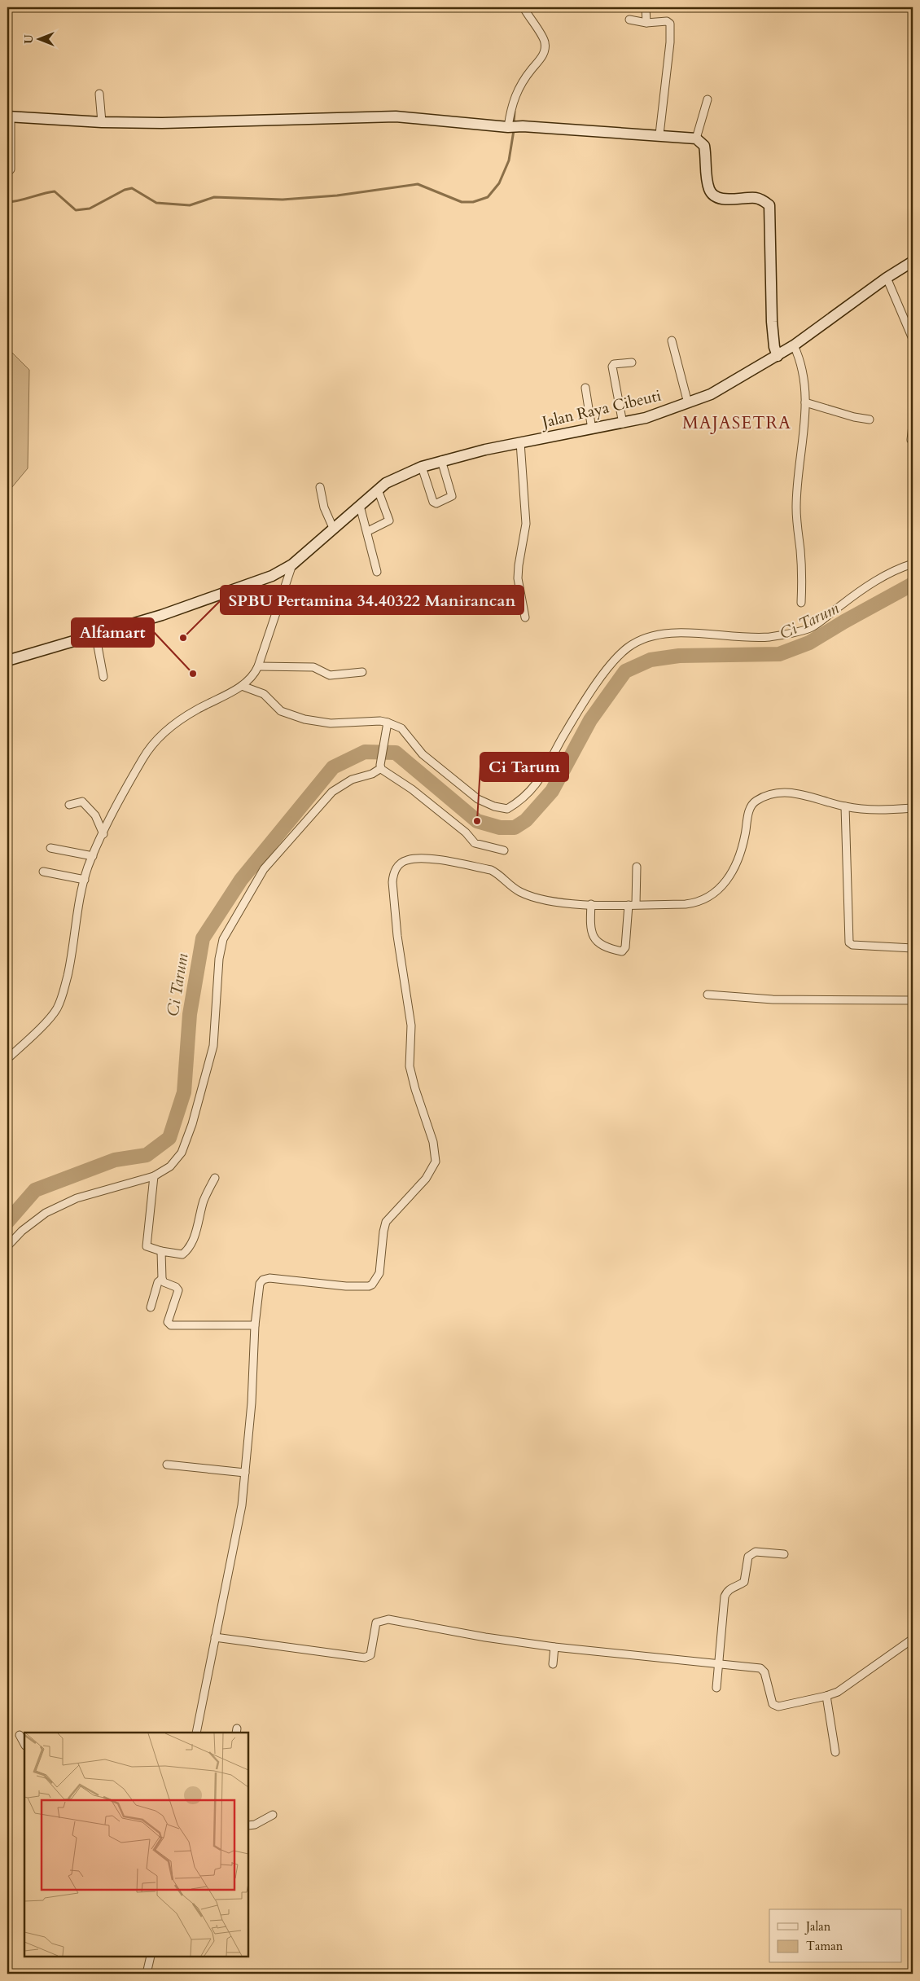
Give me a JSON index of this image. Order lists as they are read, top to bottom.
{
  "streets": {
    "main road": ["Jalan Raya Cibeuti"]
  },
  "districts": ["MAJASETRA"],
  "water": ["Ci Tarum"],
  "places": ["SPBU Pertamina 34.40322 Manirancan", "Alfamart", "Ci Tarum"],
  "legend": ["Jalan", "Taman"],
  "north": "left"
}
